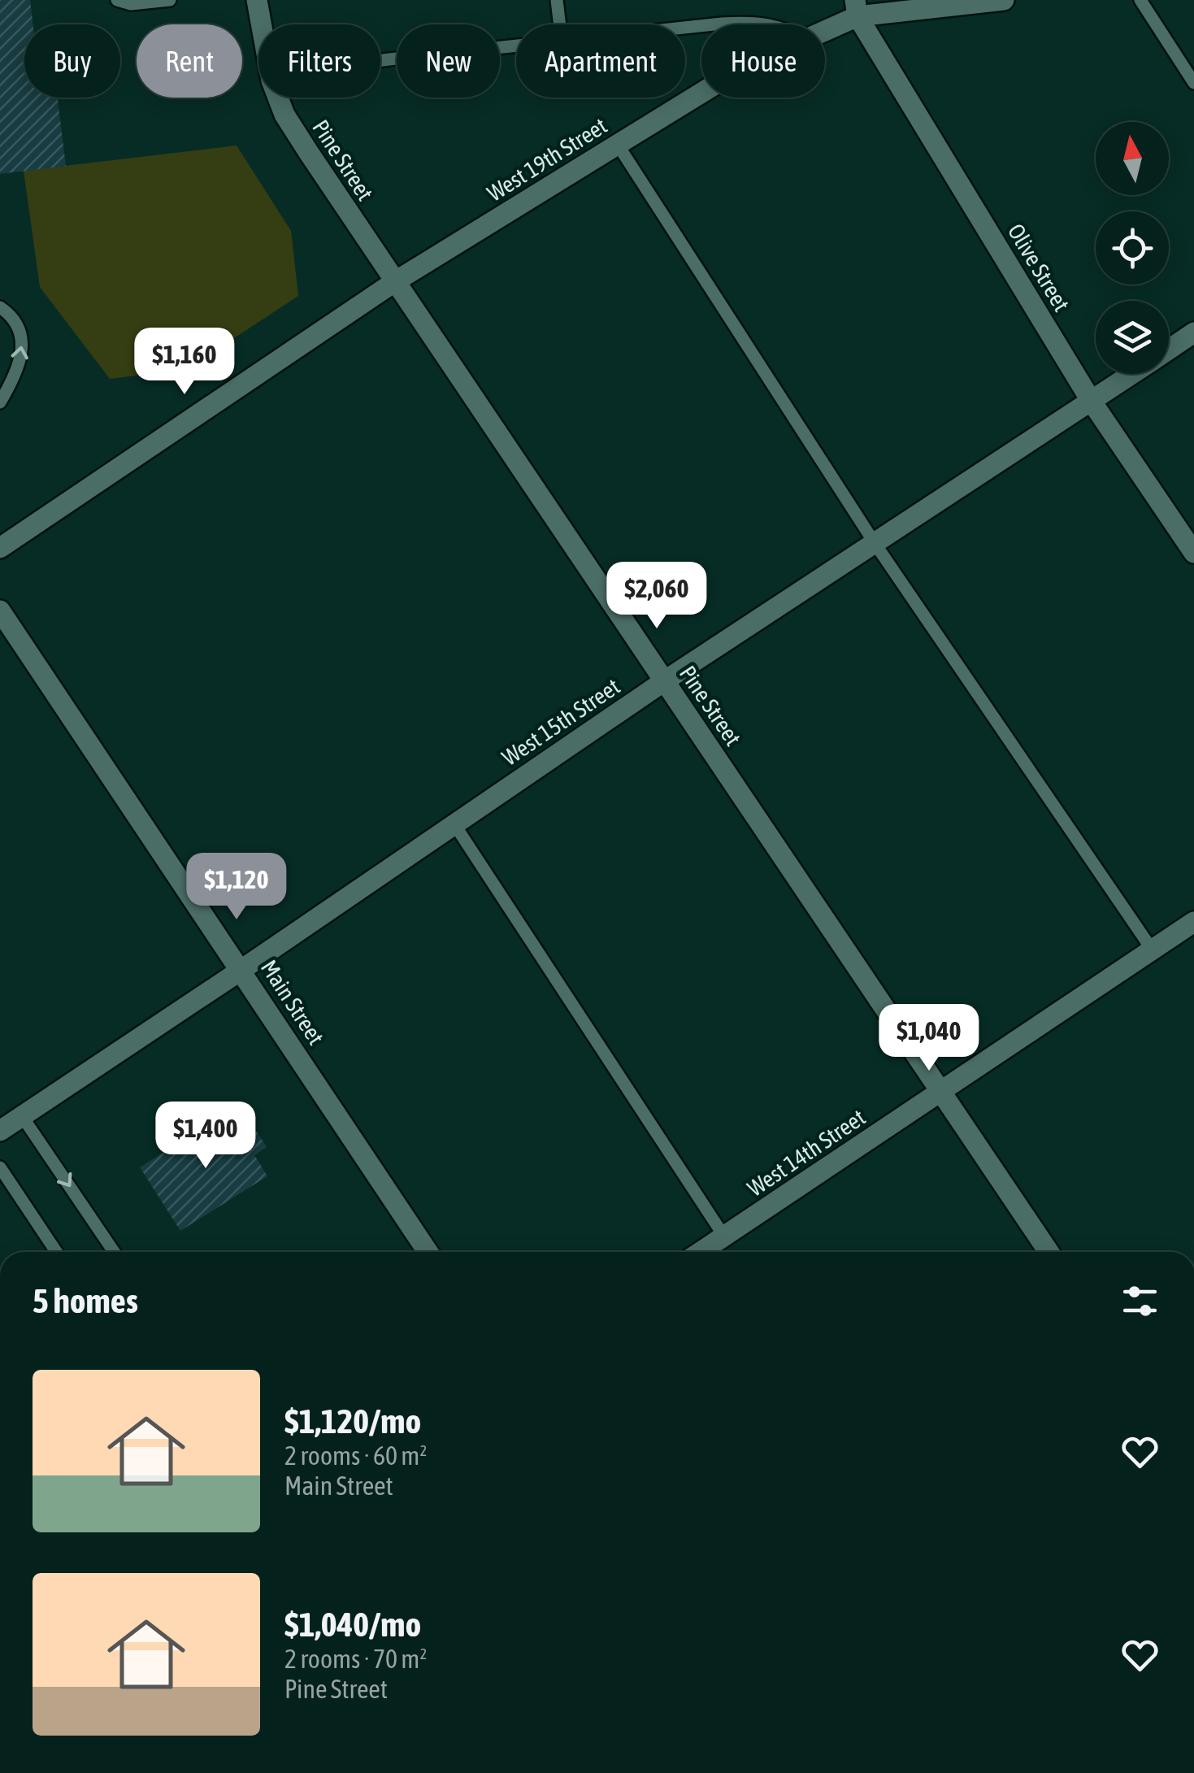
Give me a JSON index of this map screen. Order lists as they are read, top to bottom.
{
  "streets": {
    "street": [
      "West 19th Street",
      "Pine Street",
      "Olive Street",
      "West 15th Street",
      "Main Street",
      "West 14th Street"
    ]
  },
  "crossings": [
    ["West 19th Street", "Pine Street"],
    ["West 19th Street", "Olive Street"],
    ["Pine Street", "West 15th Street"],
    ["Pine Street", "West 14th Street"],
    ["Olive Street", "West 15th Street"],
    ["West 15th Street", "Main Street"]
  ],
  "north": "top",
  "page": {
    "chip": [
      "Buy",
      "Rent",
      "Filters",
      "New",
      "Apartment",
      "House"
    ],
    "price": [
      "$1,160",
      "$2,060",
      "$1,120",
      "$1,040",
      "$1,400"
    ],
    "heading": "5 homes",
    "list": [
      {
        "name": "$1,120/mo",
        "note": "2 rooms · 60 m² · Main Street"
      },
      {
        "name": "$1,040/mo",
        "note": "2 rooms · 70 m² · Pine Street"
      }
    ]
  }
}
